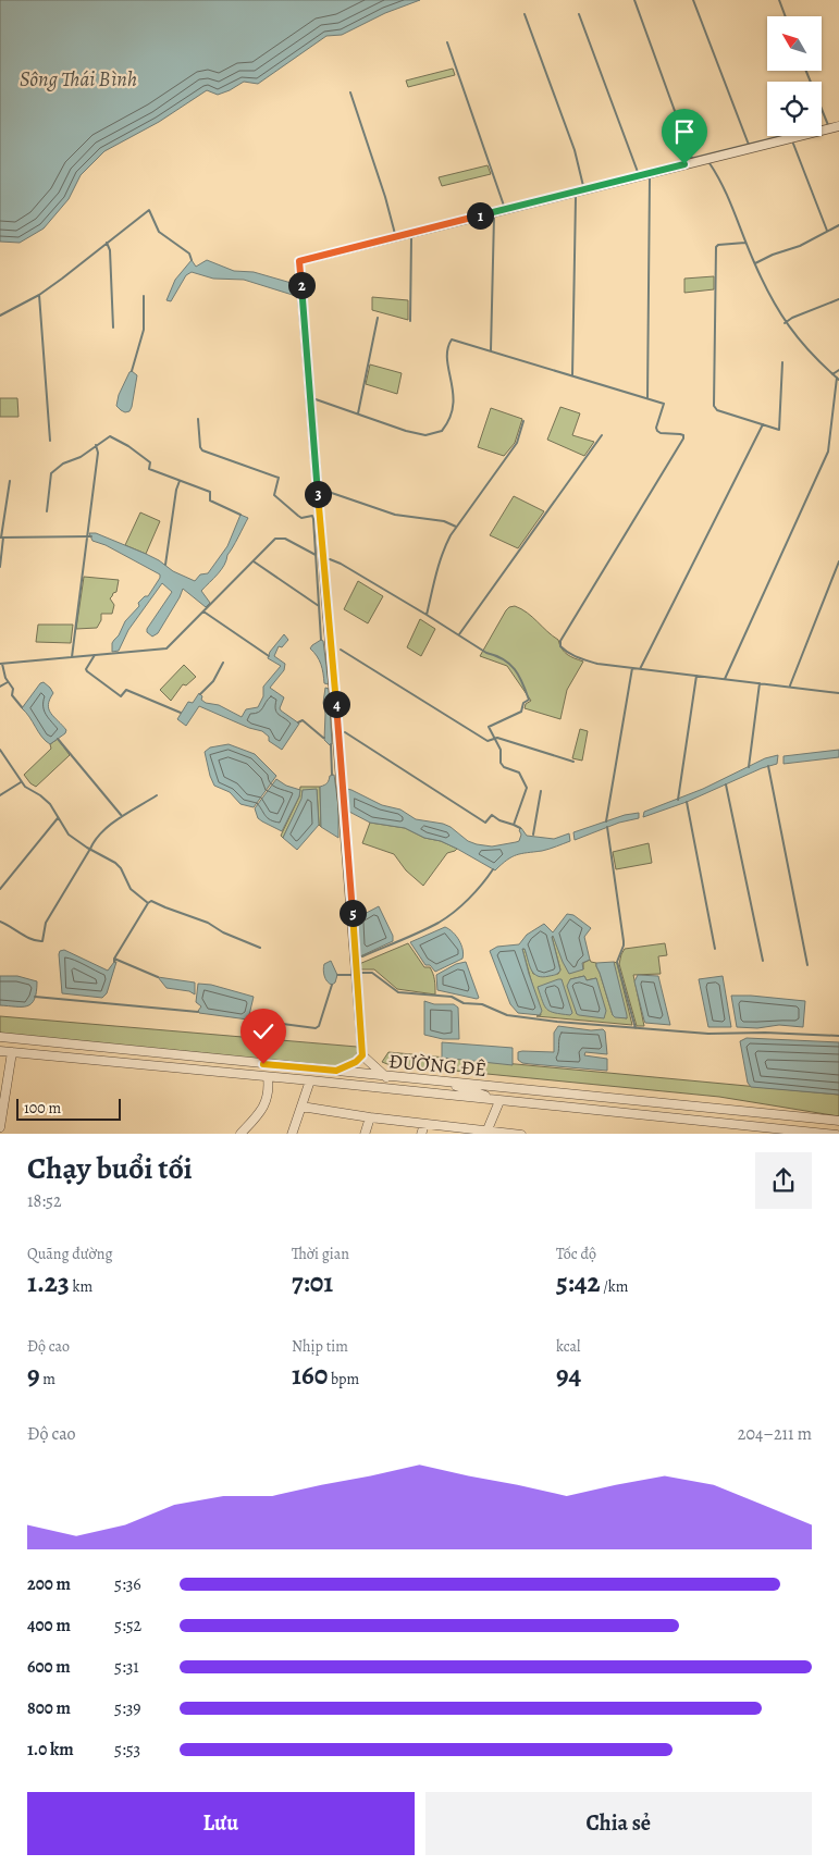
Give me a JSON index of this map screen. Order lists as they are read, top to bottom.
{
  "streets": {
    "street": ["ĐƯỜNG ĐÊ"]
  },
  "water": ["Sông Thái Bình"],
  "scale_bar": "100 m",
  "north": "top left",
  "page": {
    "pins": [
      "1",
      "2",
      "3",
      "4",
      "5"
    ],
    "scale": "100 m",
    "heading": ["Chạy buổi tối", "18:52"],
    "stats": [
      ["Quãng đường", "1.23 km"],
      ["Thời gian", "7:01"],
      ["Tốc độ", "5:42 /km"],
      ["Độ cao", "9 m"],
      ["Nhịp tim", "160 bpm"],
      ["kcal", "94"]
    ],
    "chart": ["Độ cao", "204–211 m"],
    "list": [
      {
        "name": "200 m",
        "note": "5:36"
      },
      {
        "name": "400 m",
        "note": "5:52"
      },
      {
        "name": "600 m",
        "note": "5:31"
      },
      {
        "name": "800 m",
        "note": "5:39"
      },
      {
        "name": "1.0 km",
        "note": "5:53"
      }
    ],
    "buttons": ["Lưu", "Chia sẻ"]
  }
}
